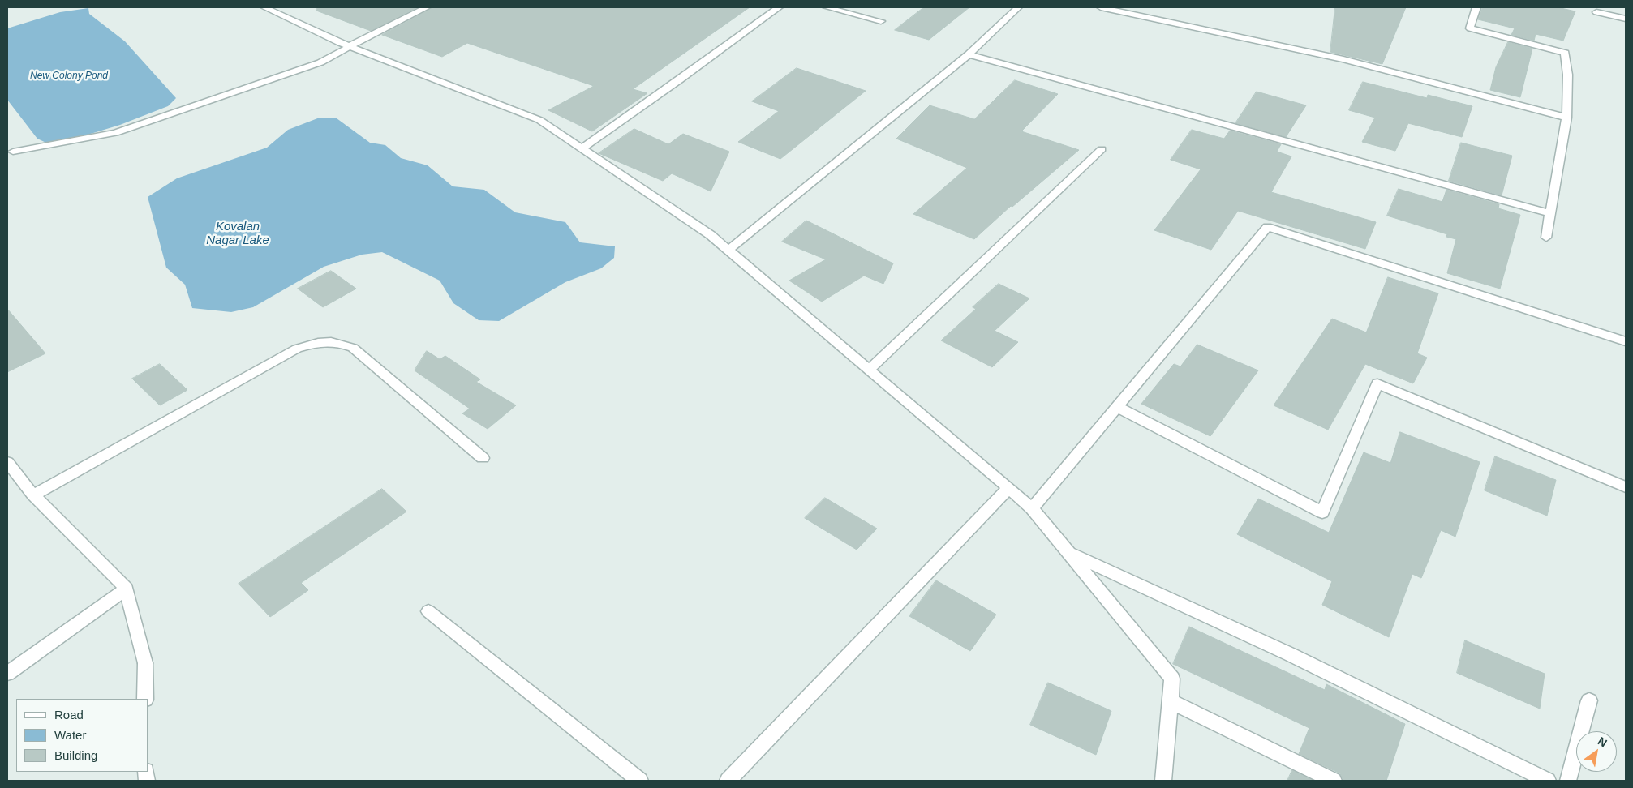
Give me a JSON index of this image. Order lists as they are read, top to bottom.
{
  "water": ["New Colony Pond", "Kovalan Nagar Lake"],
  "legend": ["Road", "Water", "Building"],
  "north": "top right"
}
